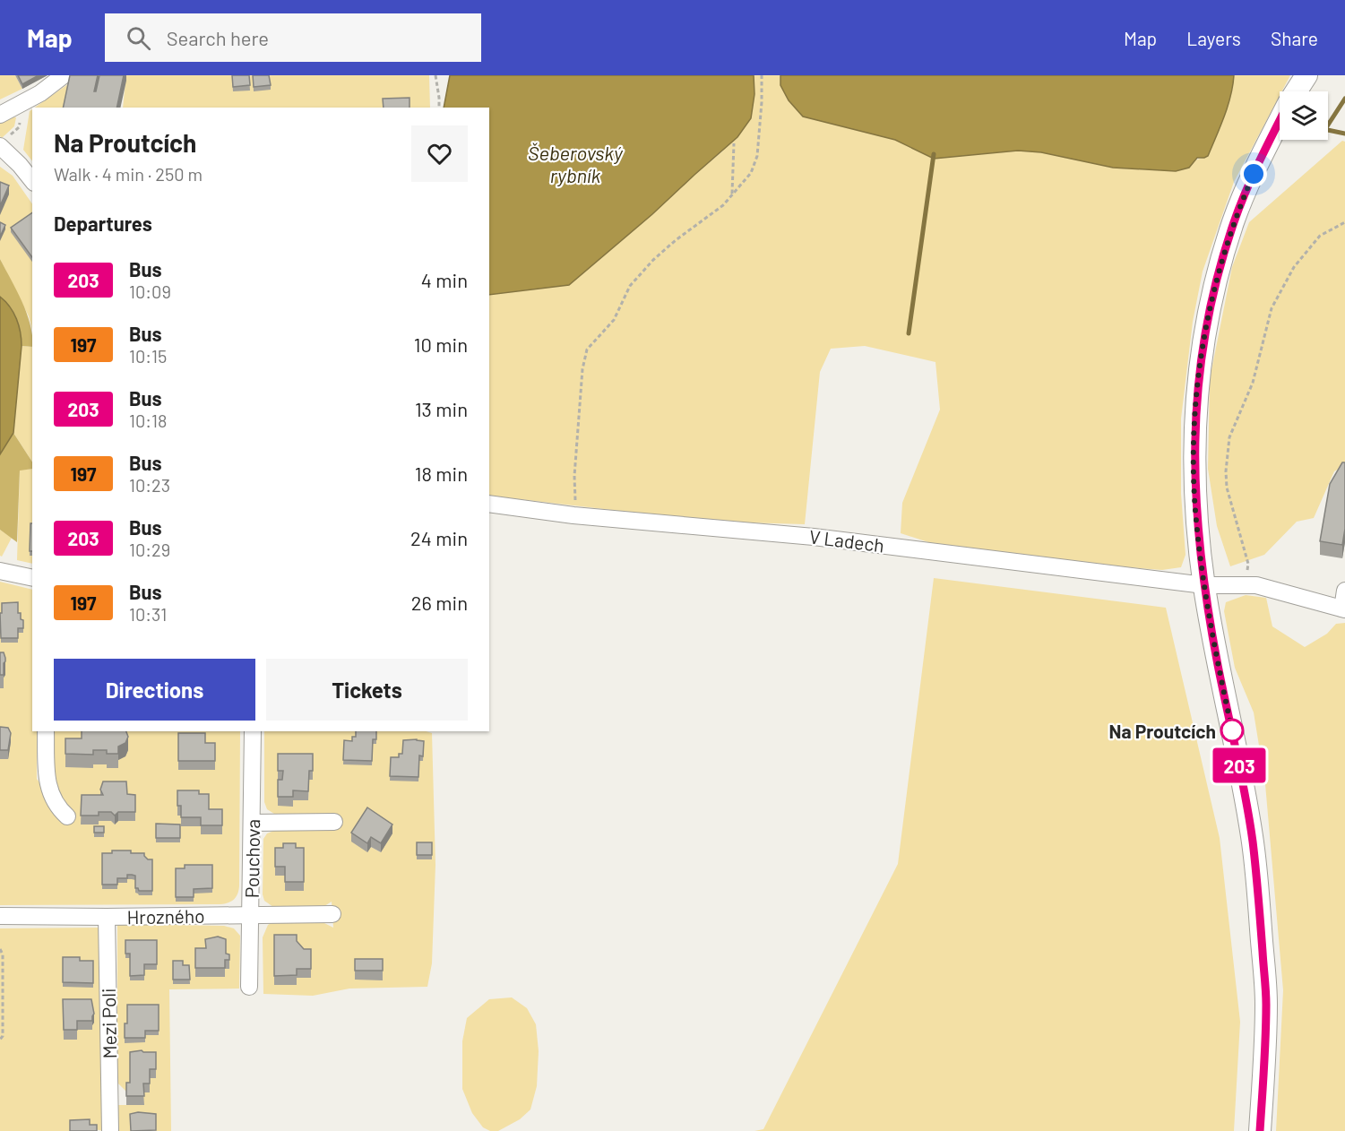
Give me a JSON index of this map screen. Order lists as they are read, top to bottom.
{
  "streets": {
    "street": [
      "V Ladech",
      "Pouchova",
      "Hrozného",
      "Mezi Poli"
    ]
  },
  "crossings": [
    ["Pouchova", "Hrozného"],
    ["Hrozného", "Mezi Poli"]
  ],
  "water": ["Šeberovský rybník"],
  "places": ["Na Proutcích"],
  "lines": ["bus line 203"],
  "page": {
    "header": "Map",
    "search": "Search here",
    "nav": ["Map", "Layers", "Share"],
    "on_map": "203",
    "heading": [
      ["Na Proutcích", "Walk · 4 min · 250 m"],
      "Departures"
    ],
    "list": [
      {
        "mark": "203",
        "name": "Bus",
        "note": "10:09",
        "value": "4 min"
      },
      {
        "mark": "197",
        "name": "Bus",
        "note": "10:15",
        "value": "10 min"
      },
      {
        "mark": "203",
        "name": "Bus",
        "note": "10:18",
        "value": "13 min"
      },
      {
        "mark": "197",
        "name": "Bus",
        "note": "10:23",
        "value": "18 min"
      },
      {
        "mark": "203",
        "name": "Bus",
        "note": "10:29",
        "value": "24 min"
      },
      {
        "mark": "197",
        "name": "Bus",
        "note": "10:31",
        "value": "26 min"
      }
    ],
    "buttons": ["Directions", "Tickets"]
  }
}
